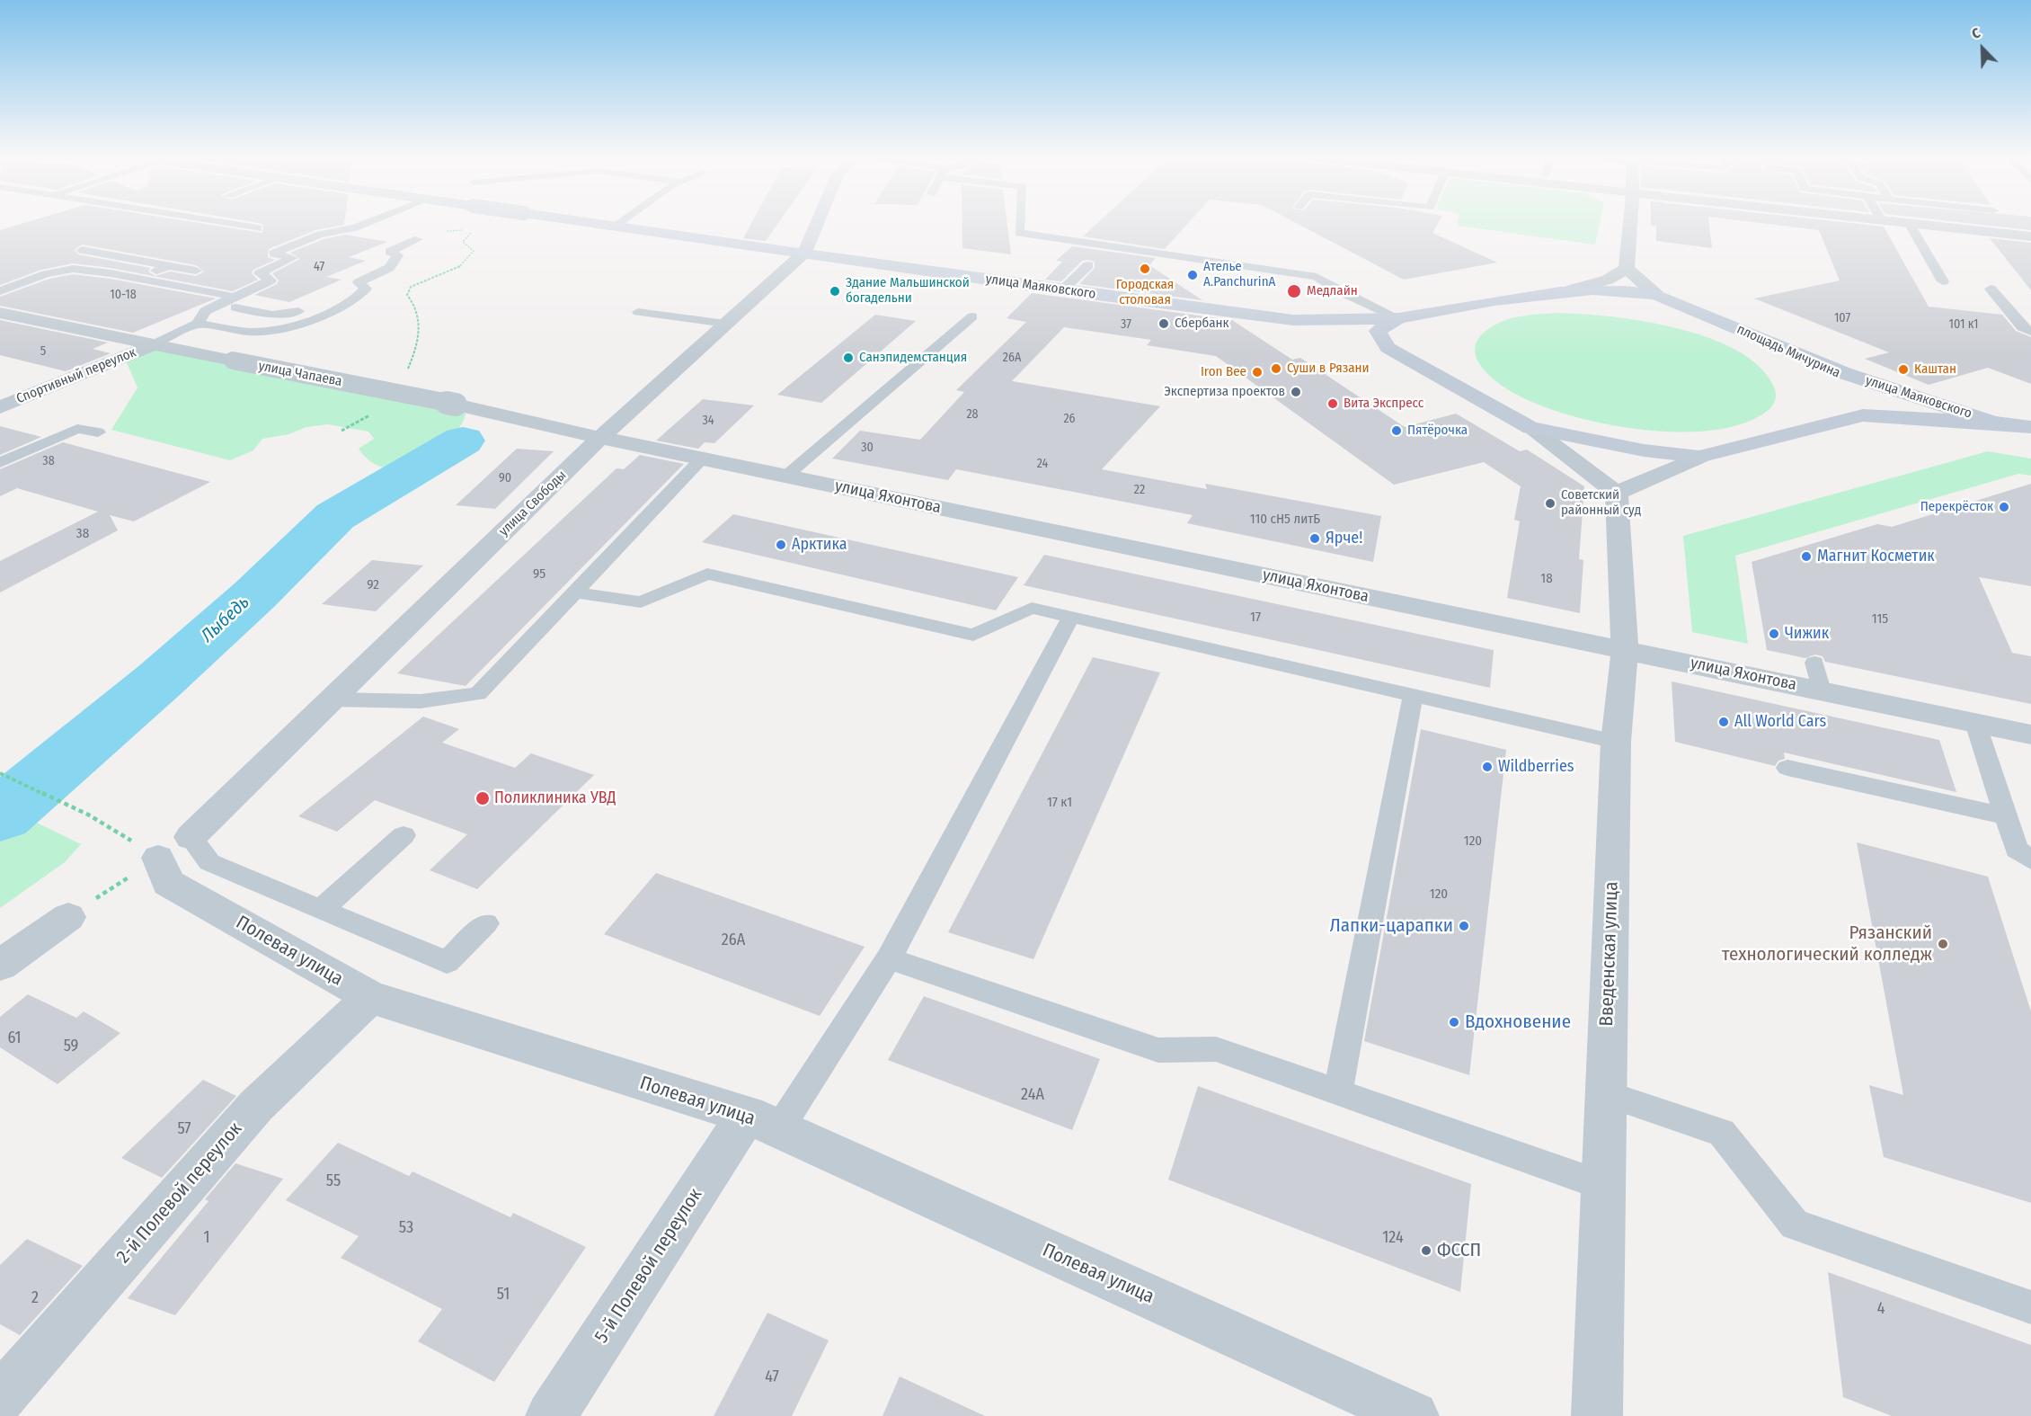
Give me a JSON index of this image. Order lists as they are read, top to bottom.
{
  "streets": {
    "street": [
      "улица Маяковского",
      "площадь Мичурина",
      "улица Чапаева",
      "Спортивный переулок",
      "улица Яхонтова",
      "улица Свободы",
      "Полевая улица",
      "Введенская улица",
      "2-й Полевой переулок",
      "5-й Полевой переулок"
    ]
  },
  "crossings": [
    ["улица Маяковского", "площадь Мичурина"],
    ["улица Маяковского", "улица Свободы"],
    ["улица Чапаева", "Спортивный переулок"],
    ["улица Чапаева", "улица Яхонтова"],
    ["улица Чапаева", "улица Свободы"],
    ["улица Яхонтова", "улица Свободы"],
    ["улица Яхонтова", "Введенская улица"],
    ["улица Свободы", "Полевая улица"],
    ["Полевая улица", "2-й Полевой переулок"],
    ["Полевая улица", "5-й Полевой переулок"]
  ],
  "water": ["Лыбедь"],
  "places": [
    "Городская столовая",
    "Ателье A.PanchurinA",
    "Здание Мальшинской богадельни",
    "Медлайн",
    "Сбербанк",
    "Санэпидемстанция",
    "Суши в Рязани",
    "Каштан",
    "Iron Bee",
    "Экспертиза проектов",
    "Вита Экспресс",
    "Пятёрочка",
    "Советский районный суд",
    "Перекрёсток",
    "Ярче!",
    "Арктика",
    "Магнит Косметик",
    "Чижик",
    "All World Cars",
    "Wildberries",
    "Поликлиника УВД",
    "Лапки-царапки",
    "Рязанский технологический колледж",
    "Вдохновение",
    "ФССП"
  ],
  "house_numbers": [
    "47",
    "10-18",
    "107",
    "37",
    "101 к1",
    "5",
    "26А",
    "28",
    "26",
    "34",
    "30",
    "38",
    "24",
    "90",
    "22",
    "110 сH5 литБ",
    "38",
    "95",
    "18",
    "92",
    "17",
    "115",
    "17 к1",
    "120",
    "120",
    "26А",
    "61",
    "59",
    "24А",
    "57",
    "55",
    "53",
    "1",
    "124",
    "51",
    "2",
    "4",
    "47"
  ],
  "north": "top left"
}
